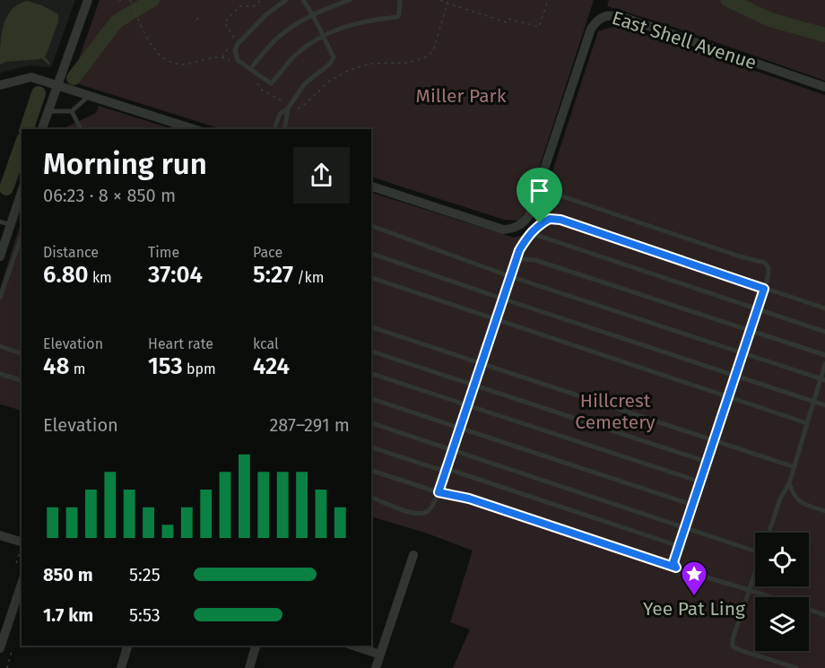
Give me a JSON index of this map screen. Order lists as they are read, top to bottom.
{
  "streets": {
    "street": ["East Shell Avenue"]
  },
  "parks": ["Miller Park", "Hillcrest Cemetery"],
  "places": {
    "place": ["Yee Pat Ling"]
  },
  "page": {
    "heading": ["Morning run", "06:23 · 8 × 850 m"],
    "stats": [
      ["Distance", "6.80 km"],
      ["Time", "37:04"],
      ["Pace", "5:27 /km"],
      ["Elevation", "48 m"],
      ["Heart rate", "153 bpm"],
      ["kcal", "424"]
    ],
    "chart": ["Elevation", "287–291 m"],
    "list": [
      {
        "name": "850 m",
        "note": "5:25"
      },
      {
        "name": "1.7 km",
        "note": "5:53"
      }
    ]
  }
}
